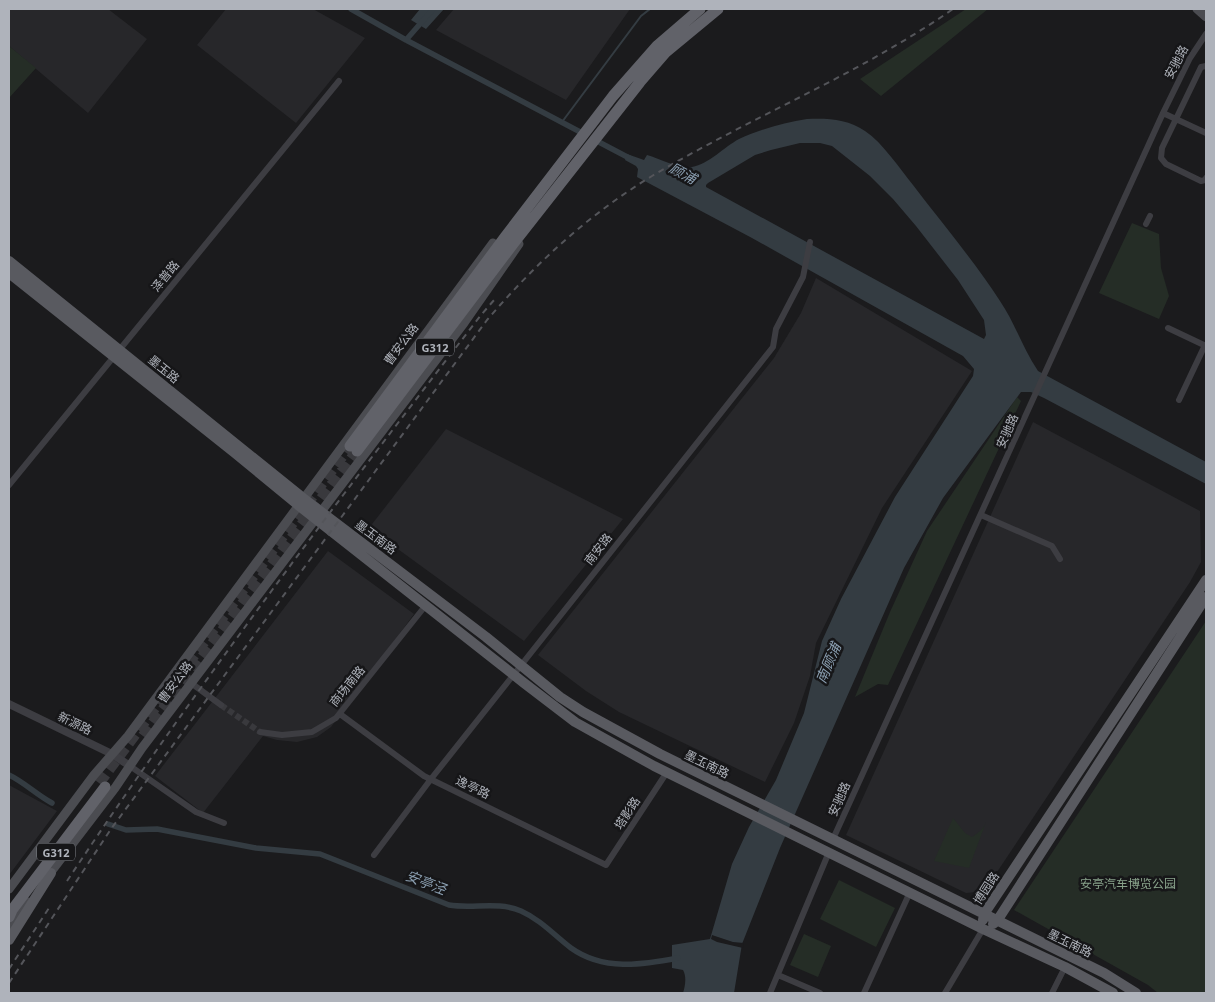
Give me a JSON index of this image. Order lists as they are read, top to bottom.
{
  "streets": {
    "highway": ["曹安公路", "G312"],
    "main road": ["墨玉路", "墨玉南路", "博园路"],
    "street": [
      "安驰路",
      "泽普路",
      "南安路",
      "商场南路",
      "新源路",
      "逸亭路",
      "塔影路"
    ]
  },
  "crossings": [
    ["安驰路", "墨玉南路"],
    ["泽普路", "墨玉路"],
    ["曹安公路", "墨玉路"],
    ["曹安公路", "墨玉南路"],
    ["曹安公路", "新源路"],
    ["墨玉路", "墨玉南路"],
    ["墨玉南路", "南安路"],
    ["墨玉南路", "商场南路"],
    ["墨玉南路", "塔影路"],
    ["墨玉南路", "博园路"],
    ["南安路", "逸亭路"],
    ["商场南路", "逸亭路"],
    ["逸亭路", "塔影路"]
  ],
  "water": ["顾浦", "南顾浦", "安亭泾"],
  "parks": ["安亭汽车博览公园"]
}
